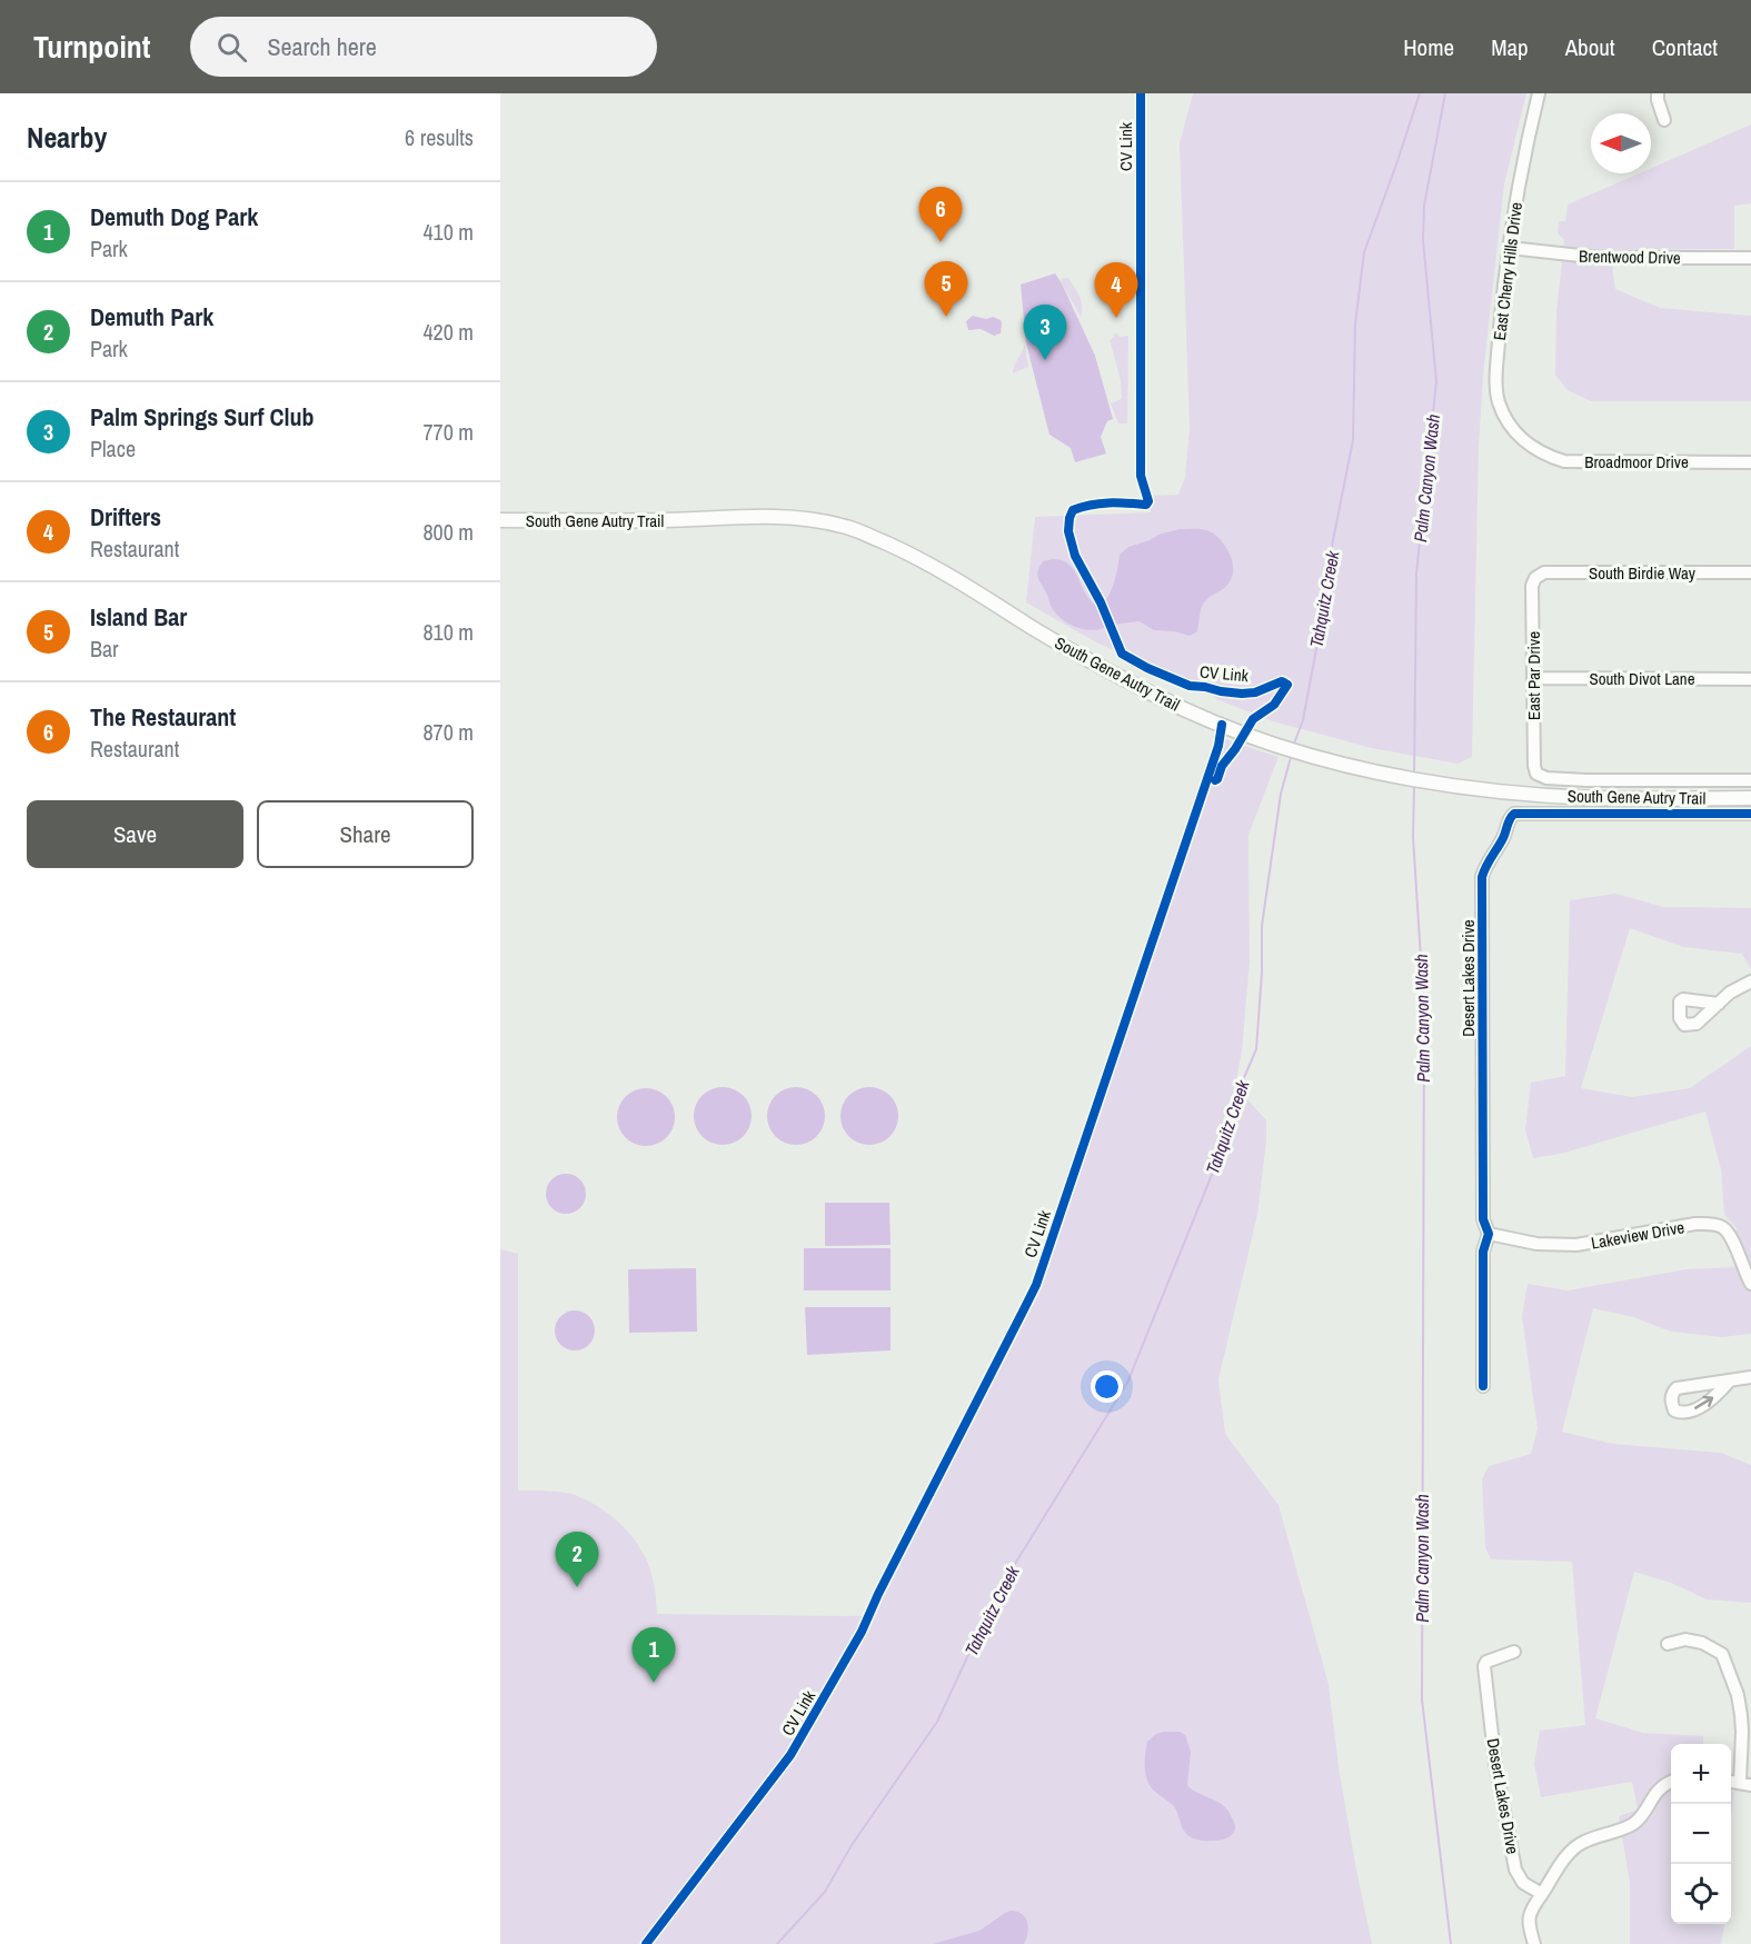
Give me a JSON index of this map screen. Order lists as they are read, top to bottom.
{
  "streets": {
    "main road": ["South Gene Autry Trail"],
    "street": [
      "Brentwood Drive",
      "East Cherry Hills Drive",
      "Broadmoor Drive",
      "South Birdie Way",
      "East Par Drive",
      "South Divot Lane",
      "Desert Lakes Drive",
      "Lakeview Drive"
    ],
    "cycle path": ["CV Link"]
  },
  "crossings": [
    ["Brentwood Drive", "East Cherry Hills Drive"],
    ["East Cherry Hills Drive", "Broadmoor Drive"],
    ["South Gene Autry Trail", "East Par Drive"],
    ["South Birdie Way", "East Par Drive"],
    ["East Par Drive", "South Divot Lane"],
    ["Desert Lakes Drive", "Lakeview Drive"]
  ],
  "water": ["Palm Canyon Wash", "Tahquitz Creek"],
  "north": "left",
  "page": {
    "header": "Turnpoint",
    "search": "Search here",
    "nav": [
      "Home",
      "Map",
      "About",
      "Contact"
    ],
    "heading": ["Nearby", "6 results"],
    "list": [
      {
        "mark": "1",
        "name": "Demuth Dog Park",
        "note": "Park",
        "value": "410 m"
      },
      {
        "mark": "2",
        "name": "Demuth Park",
        "note": "Park",
        "value": "420 m"
      },
      {
        "mark": "3",
        "name": "Palm Springs Surf Club",
        "note": "Place",
        "value": "770 m"
      },
      {
        "mark": "4",
        "name": "Drifters",
        "note": "Restaurant",
        "value": "800 m"
      },
      {
        "mark": "5",
        "name": "Island Bar",
        "note": "Bar",
        "value": "810 m"
      },
      {
        "mark": "6",
        "name": "The Restaurant",
        "note": "Restaurant",
        "value": "870 m"
      }
    ],
    "pins": [
      "6",
      "5",
      "4",
      "3",
      "2",
      "1"
    ],
    "buttons": ["Save", "Share"],
    "map_buttons": ["+", "−"]
  }
}
